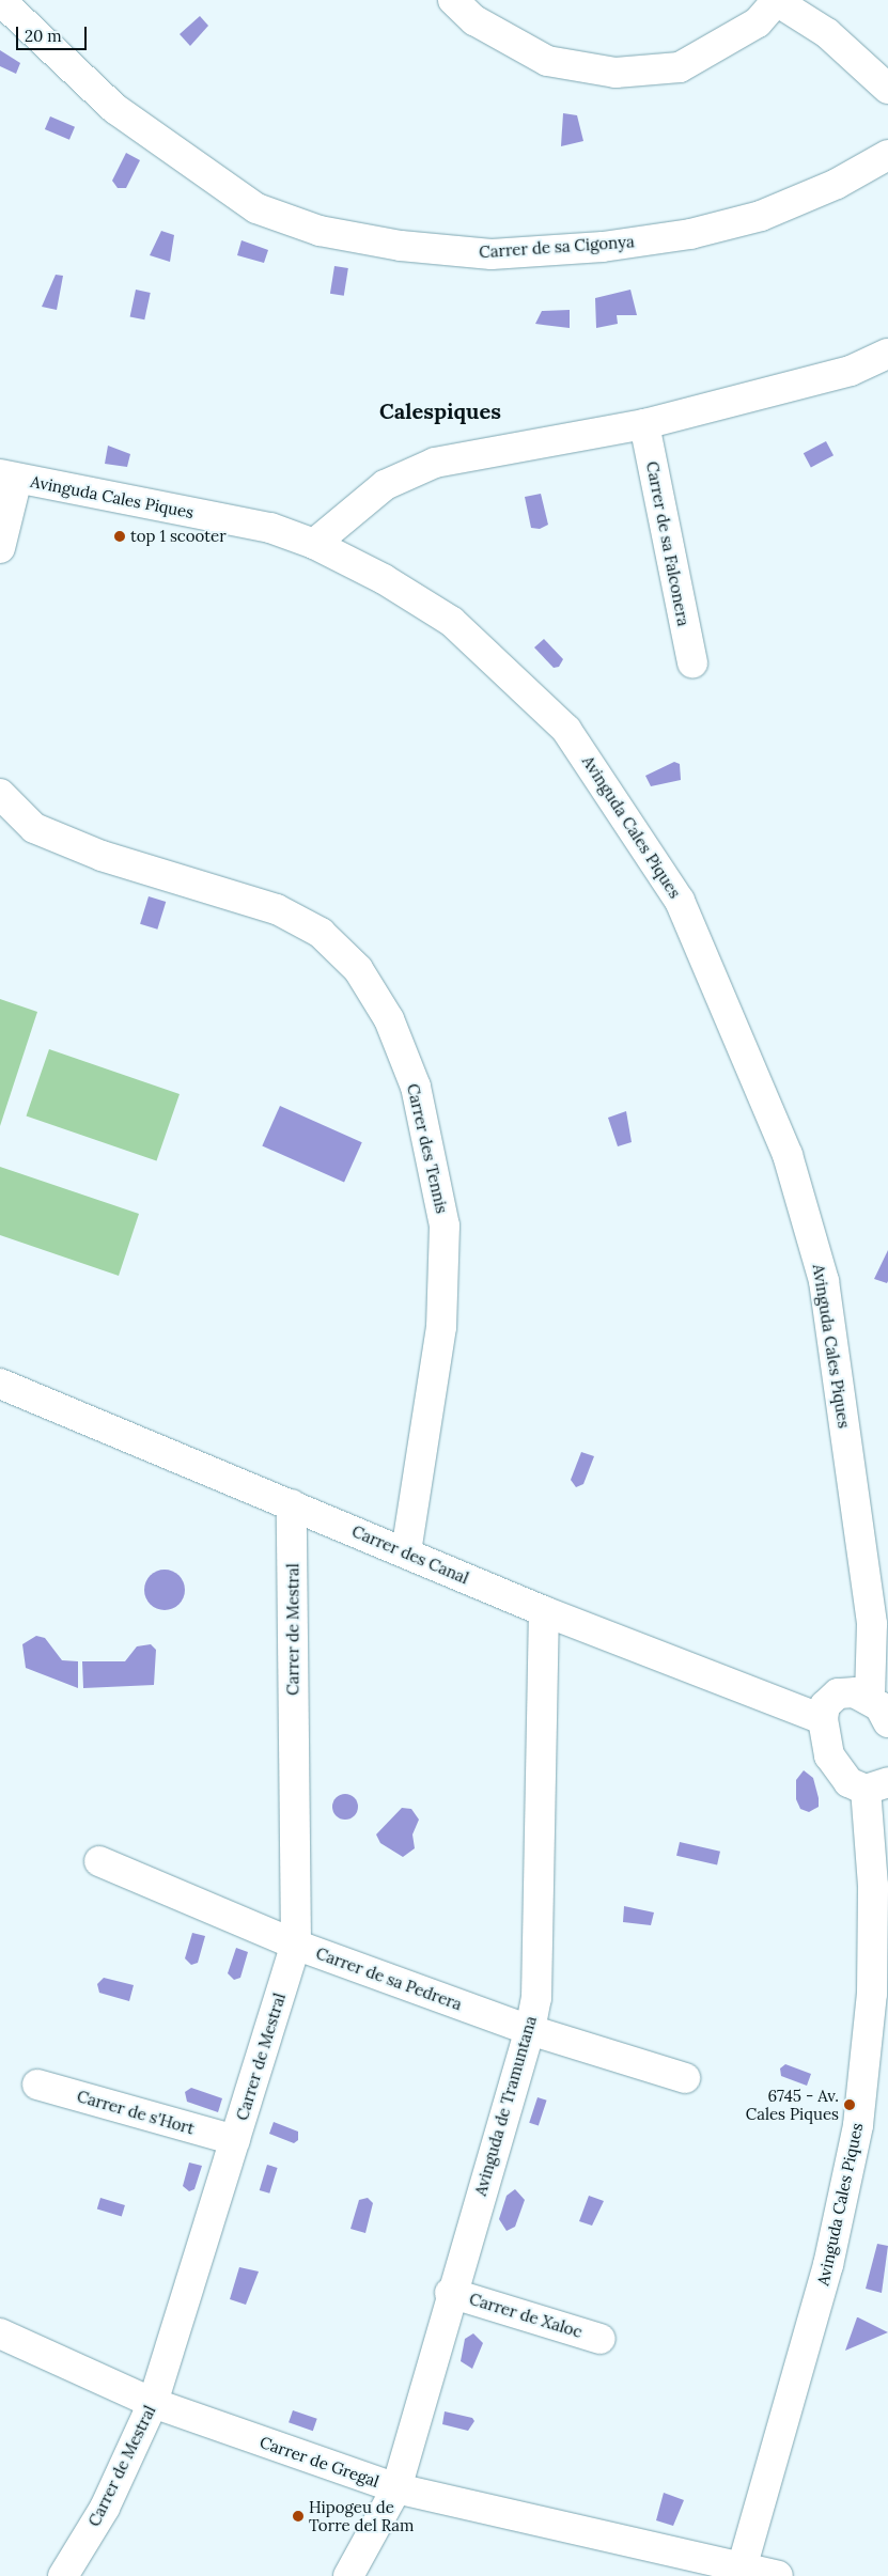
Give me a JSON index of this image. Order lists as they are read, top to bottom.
{
  "streets": {
    "street": [
      "Carrer de sa Cigonya",
      "Avinguda Cales Piques",
      "Carrer de sa Falconera",
      "Carrer des Tennis",
      "Carrer des Canal",
      "Carrer de Mestral",
      "Carrer de sa Pedrera",
      "Avinguda de Tramuntana",
      "Carrer de s'Hort",
      "Carrer de Xaloc",
      "Carrer de Gregal"
    ]
  },
  "crossings": [
    ["Avinguda Cales Piques", "Carrer de Gregal"],
    ["Carrer des Tennis", "Carrer des Canal"],
    ["Carrer des Canal", "Carrer de Mestral"],
    ["Carrer des Canal", "Avinguda de Tramuntana"],
    ["Carrer de Mestral", "Carrer de sa Pedrera"],
    ["Carrer de Mestral", "Carrer de s'Hort"],
    ["Carrer de Mestral", "Carrer de Gregal"],
    ["Carrer de sa Pedrera", "Avinguda de Tramuntana"],
    ["Avinguda de Tramuntana", "Carrer de Xaloc"],
    ["Avinguda de Tramuntana", "Carrer de Gregal"]
  ],
  "districts": ["Calespiques"],
  "places": ["top 1 scooter", "6745 - Av. Cales Piques", "Hipogeu de Torre del Ram"],
  "scale_bar": "20 m"
}
